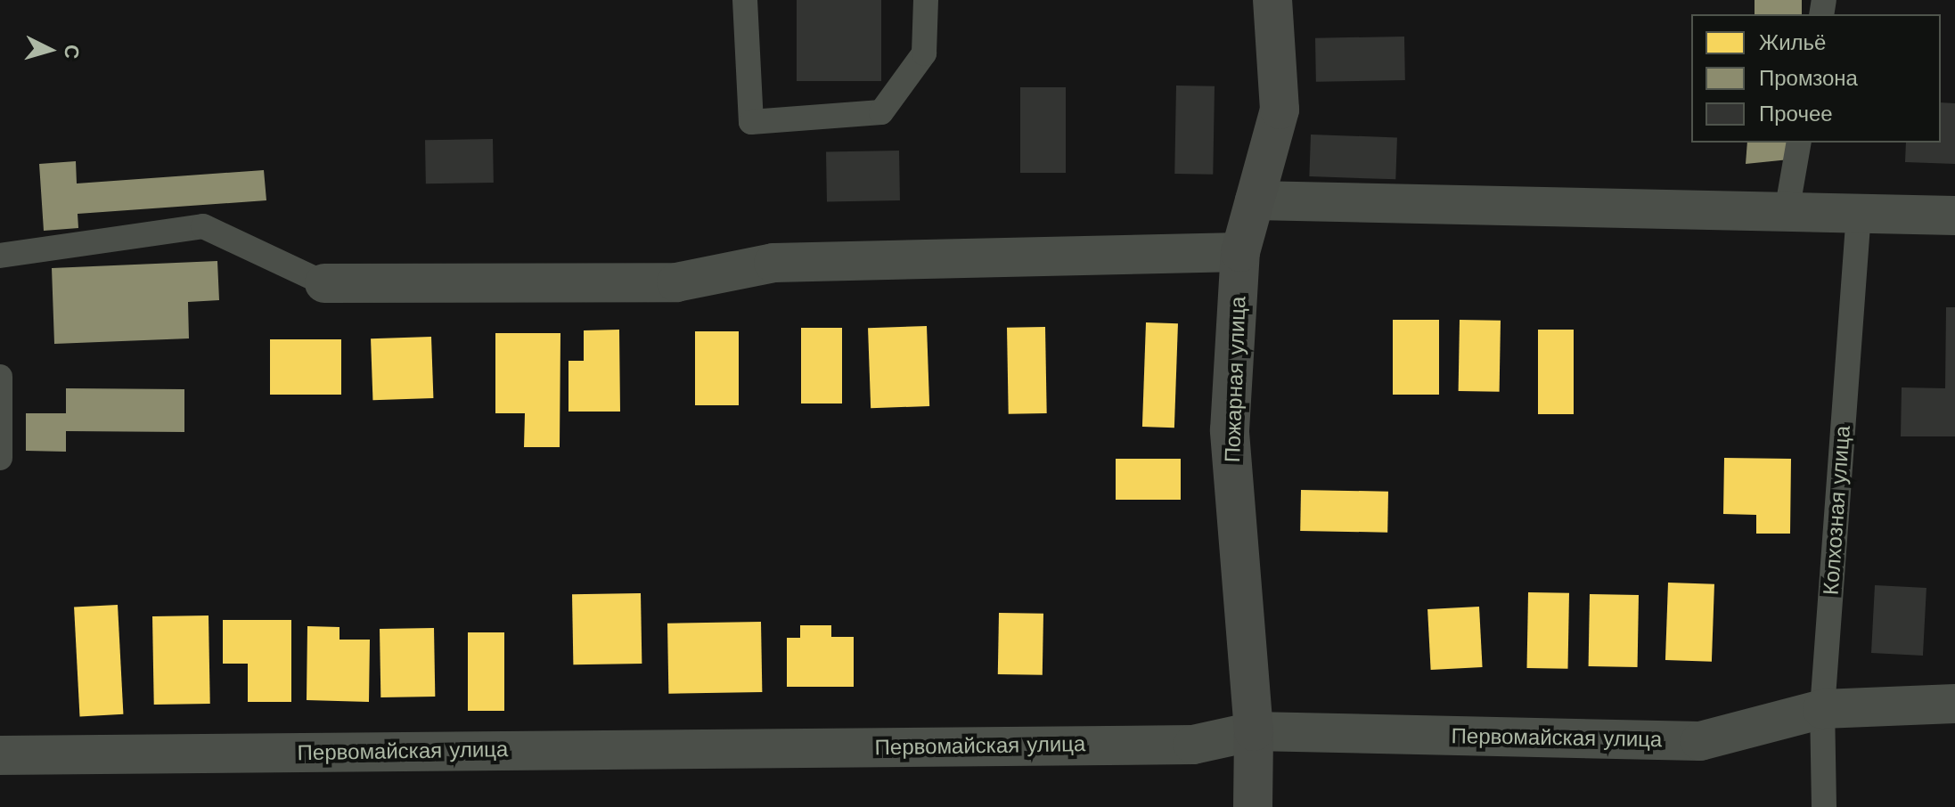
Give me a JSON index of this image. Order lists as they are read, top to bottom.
{
  "streets": {
    "street": ["Пожарная улица", "Первомайская улица"],
    "lane": ["Колхозная улица"]
  },
  "crossings": [
    ["Пожарная улица", "Первомайская улица"],
    ["Колхозная улица", "Первомайская улица"]
  ],
  "legend": ["Жильё", "Промзона", "Прочее"],
  "north": "right"
}
